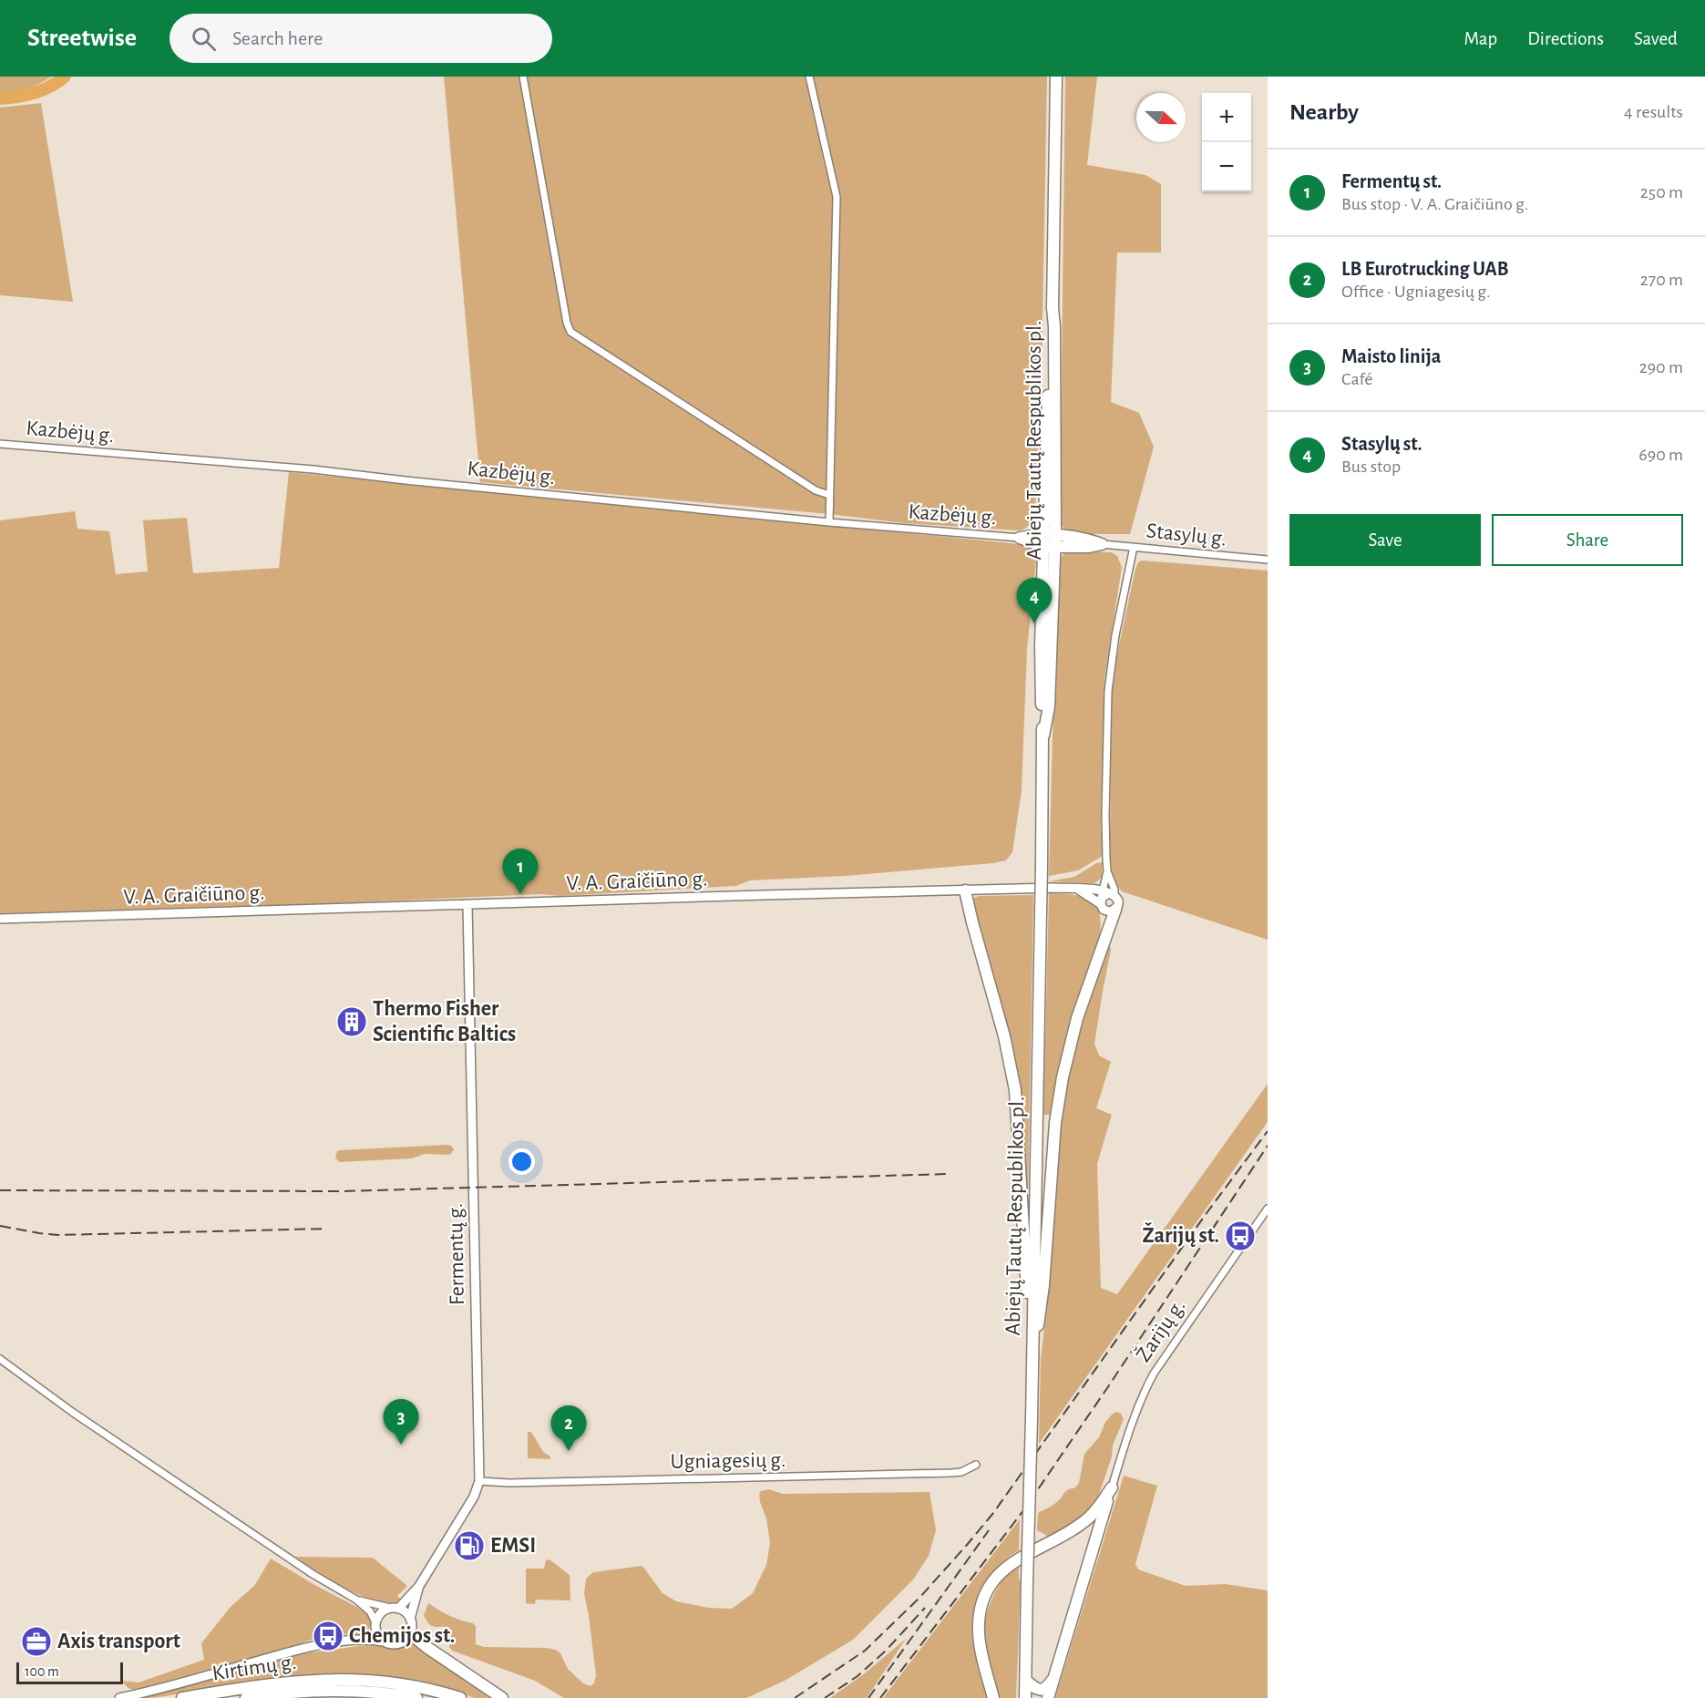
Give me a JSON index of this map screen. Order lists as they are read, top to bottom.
{
  "streets": {
    "highway": ["Abiejų Tautų Respublikos pl.", "Kirtimų g."],
    "main road": ["V. A. Graičiūno g.", "Fermentų g."],
    "street": [
      "Kazbėjų g.",
      "Stasylų g.",
      "Žarijų g.",
      "Ugniagesių g."
    ]
  },
  "crossings": [
    ["V. A. Graičiūno g.", "Fermentų g."],
    ["Fermentų g.", "Ugniagesių g."],
    ["Fermentų g.", "Kirtimų g."]
  ],
  "places": {
    "building": ["Thermo Fisher Scientific Baltics"],
    "bus stop": ["Žarijų st.", "Chemijos st."],
    "fuel station": ["EMSI"],
    "office": ["Axis transport"]
  },
  "scale_bar": "100 m",
  "north": "right",
  "page": {
    "header": "Streetwise",
    "search": "Search here",
    "nav": ["Map", "Directions", "Saved"],
    "heading": ["Nearby", "4 results"],
    "map_buttons": ["+", "−"],
    "list": [
      {
        "mark": "1",
        "name": "Fermentų st.",
        "note": "Bus stop · V. A. Graičiūno g.",
        "value": "250 m"
      },
      {
        "mark": "2",
        "name": "LB Eurotrucking UAB",
        "note": "Office · Ugniagesių g.",
        "value": "270 m"
      },
      {
        "mark": "3",
        "name": "Maisto linija",
        "note": "Café",
        "value": "290 m"
      },
      {
        "mark": "4",
        "name": "Stasylų st.",
        "note": "Bus stop",
        "value": "690 m"
      }
    ],
    "buttons": ["Save", "Share"],
    "pins": [
      "4",
      "1",
      "3",
      "2"
    ],
    "scale": "100 m"
  }
}
